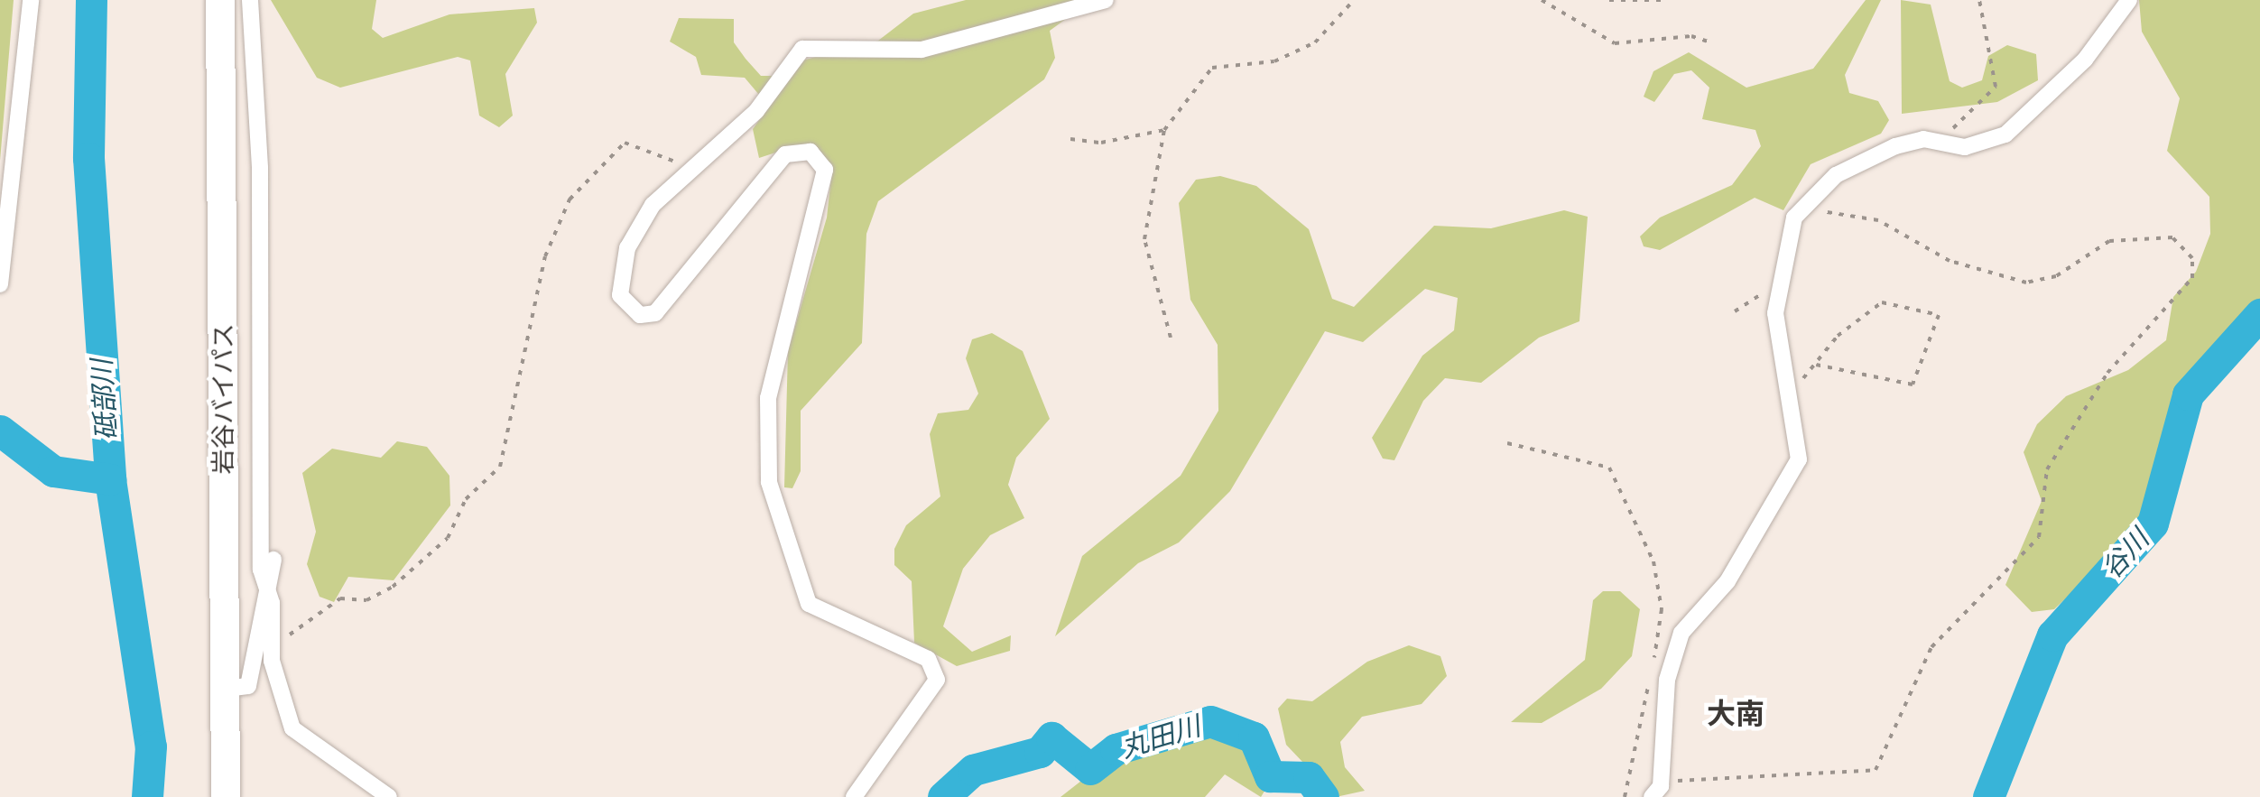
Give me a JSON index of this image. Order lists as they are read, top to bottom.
{
  "streets": {
    "highway": ["岩谷バイパス"]
  },
  "districts": ["大南"],
  "water": ["砥部川", "谷川", "丸田川"]
}
